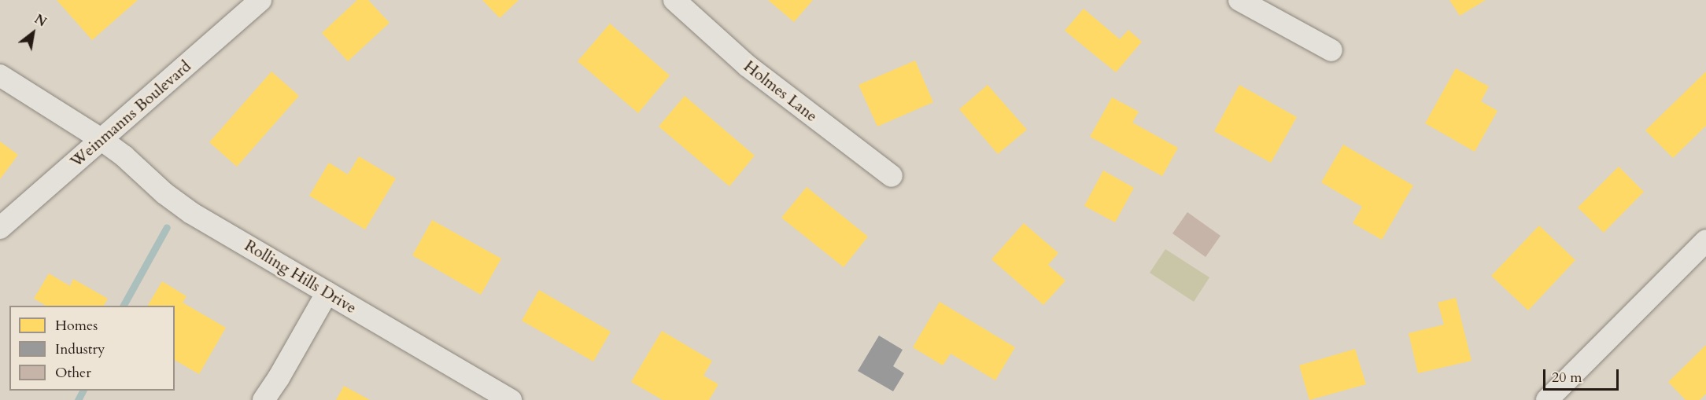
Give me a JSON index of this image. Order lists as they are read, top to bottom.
{
  "streets": {
    "street": ["Holmes Lane", "Weinmanns Boulevard", "Rolling Hills Drive"]
  },
  "crossings": [
    ["Weinmanns Boulevard", "Rolling Hills Drive"]
  ],
  "legend": ["Homes", "Industry", "Other"],
  "scale_bar": "20 m",
  "north": "top right"
}
